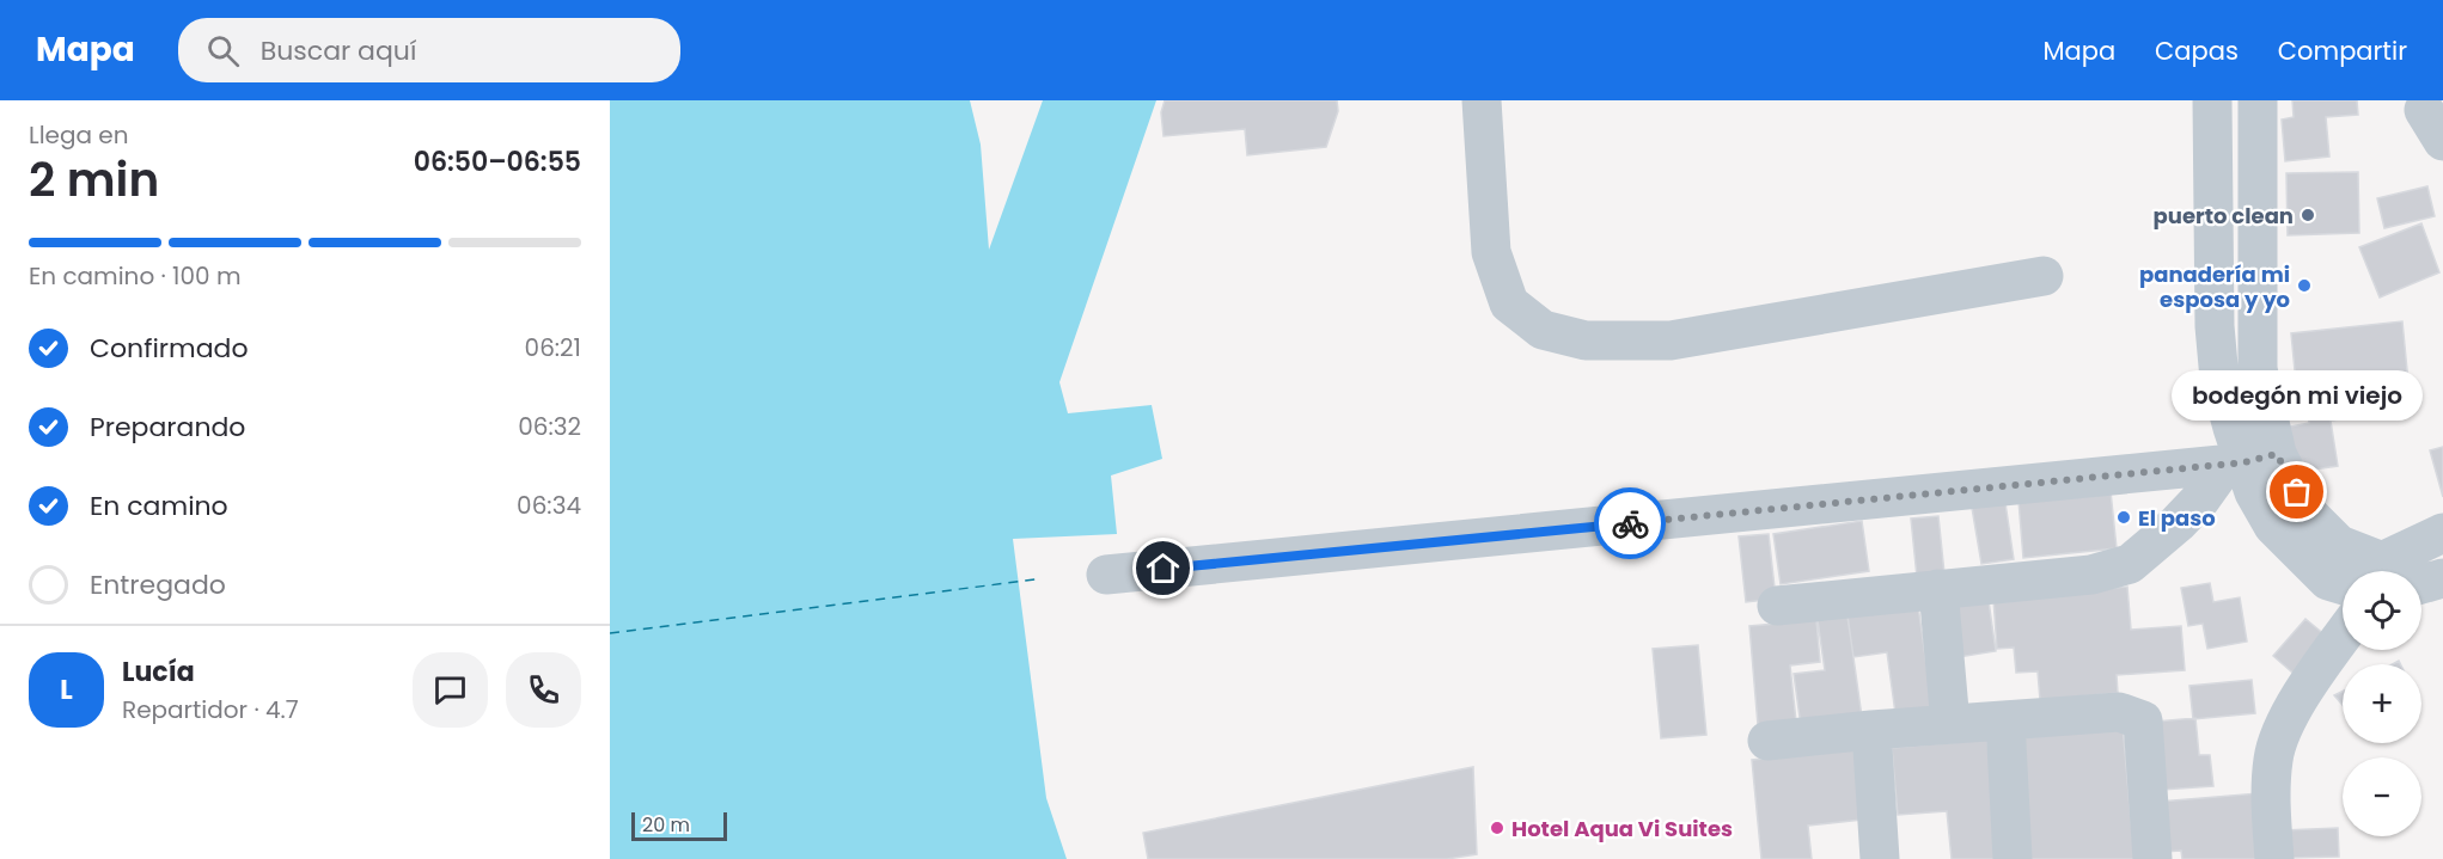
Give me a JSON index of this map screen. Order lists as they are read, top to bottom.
{
  "places": [
    "puerto clean",
    "panadería mi esposa y yo",
    "bodegón mi viejo",
    "El paso",
    "Hotel Aqua Vi Suites"
  ],
  "scale_bar": "20 m",
  "page": {
    "header": "Mapa",
    "search": "Buscar aquí",
    "nav": ["Mapa", "Capas", "Compartir"],
    "heading": ["2 min", "Llega en", "06:50–06:55"],
    "panel": ["Lucía", "Repartidor · 4.7"],
    "bar": "En camino · 100 m",
    "list": [
      ["Confirmado", "06:21"],
      ["Preparando", "06:32"],
      ["En camino", "06:34"],
      "Entregado"
    ],
    "bubble": "bodegón mi viejo",
    "map_buttons": ["+", "−"],
    "round": "L",
    "scale": "20 m"
  }
}
